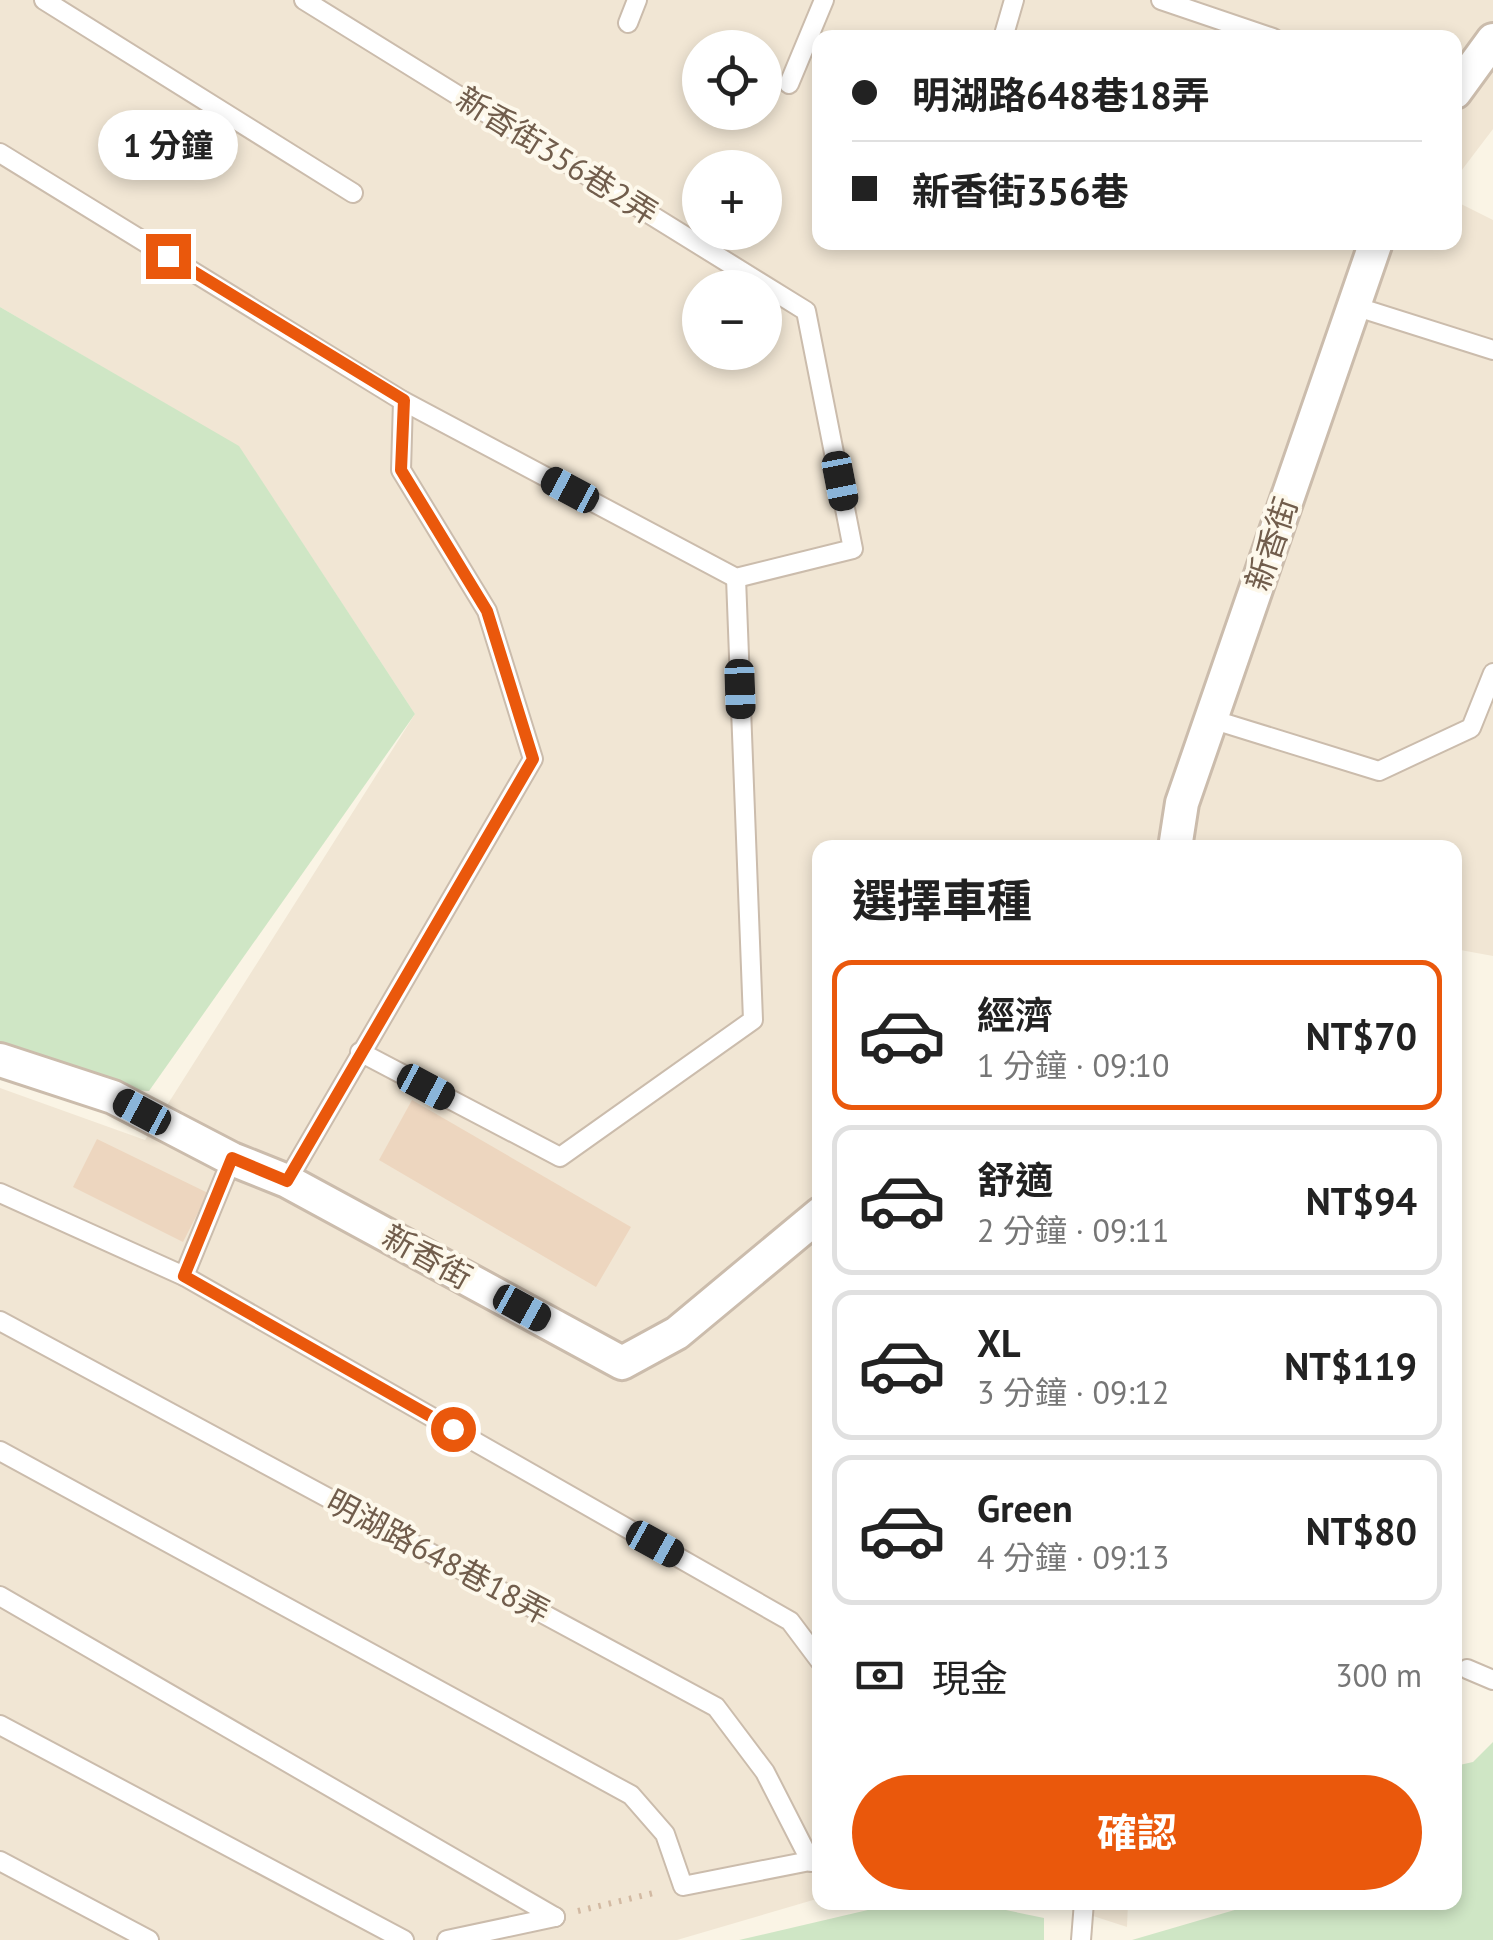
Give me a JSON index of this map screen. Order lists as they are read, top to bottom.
{
  "streets": {
    "street": ["新香街"],
    "lane": ["新香街356巷2弄", "明湖路648巷18弄"]
  },
  "page": {
    "map_buttons": ["+", "−"],
    "banner": ["明湖路648巷18弄", "新香街356巷"],
    "bubble": "1 分鐘",
    "heading": "選擇車種",
    "list": [
      {
        "name": "經濟",
        "note": "1 分鐘 · 09:10",
        "value": "NT$70"
      },
      {
        "name": "舒適",
        "note": "2 分鐘 · 09:11",
        "value": "NT$94"
      },
      {
        "name": "XL",
        "note": "3 分鐘 · 09:12",
        "value": "NT$119"
      },
      {
        "name": "Green",
        "note": "4 分鐘 · 09:13",
        "value": "NT$80"
      }
    ],
    "pay": ["現金", "300 m"],
    "buttons": "確認"
  }
}
